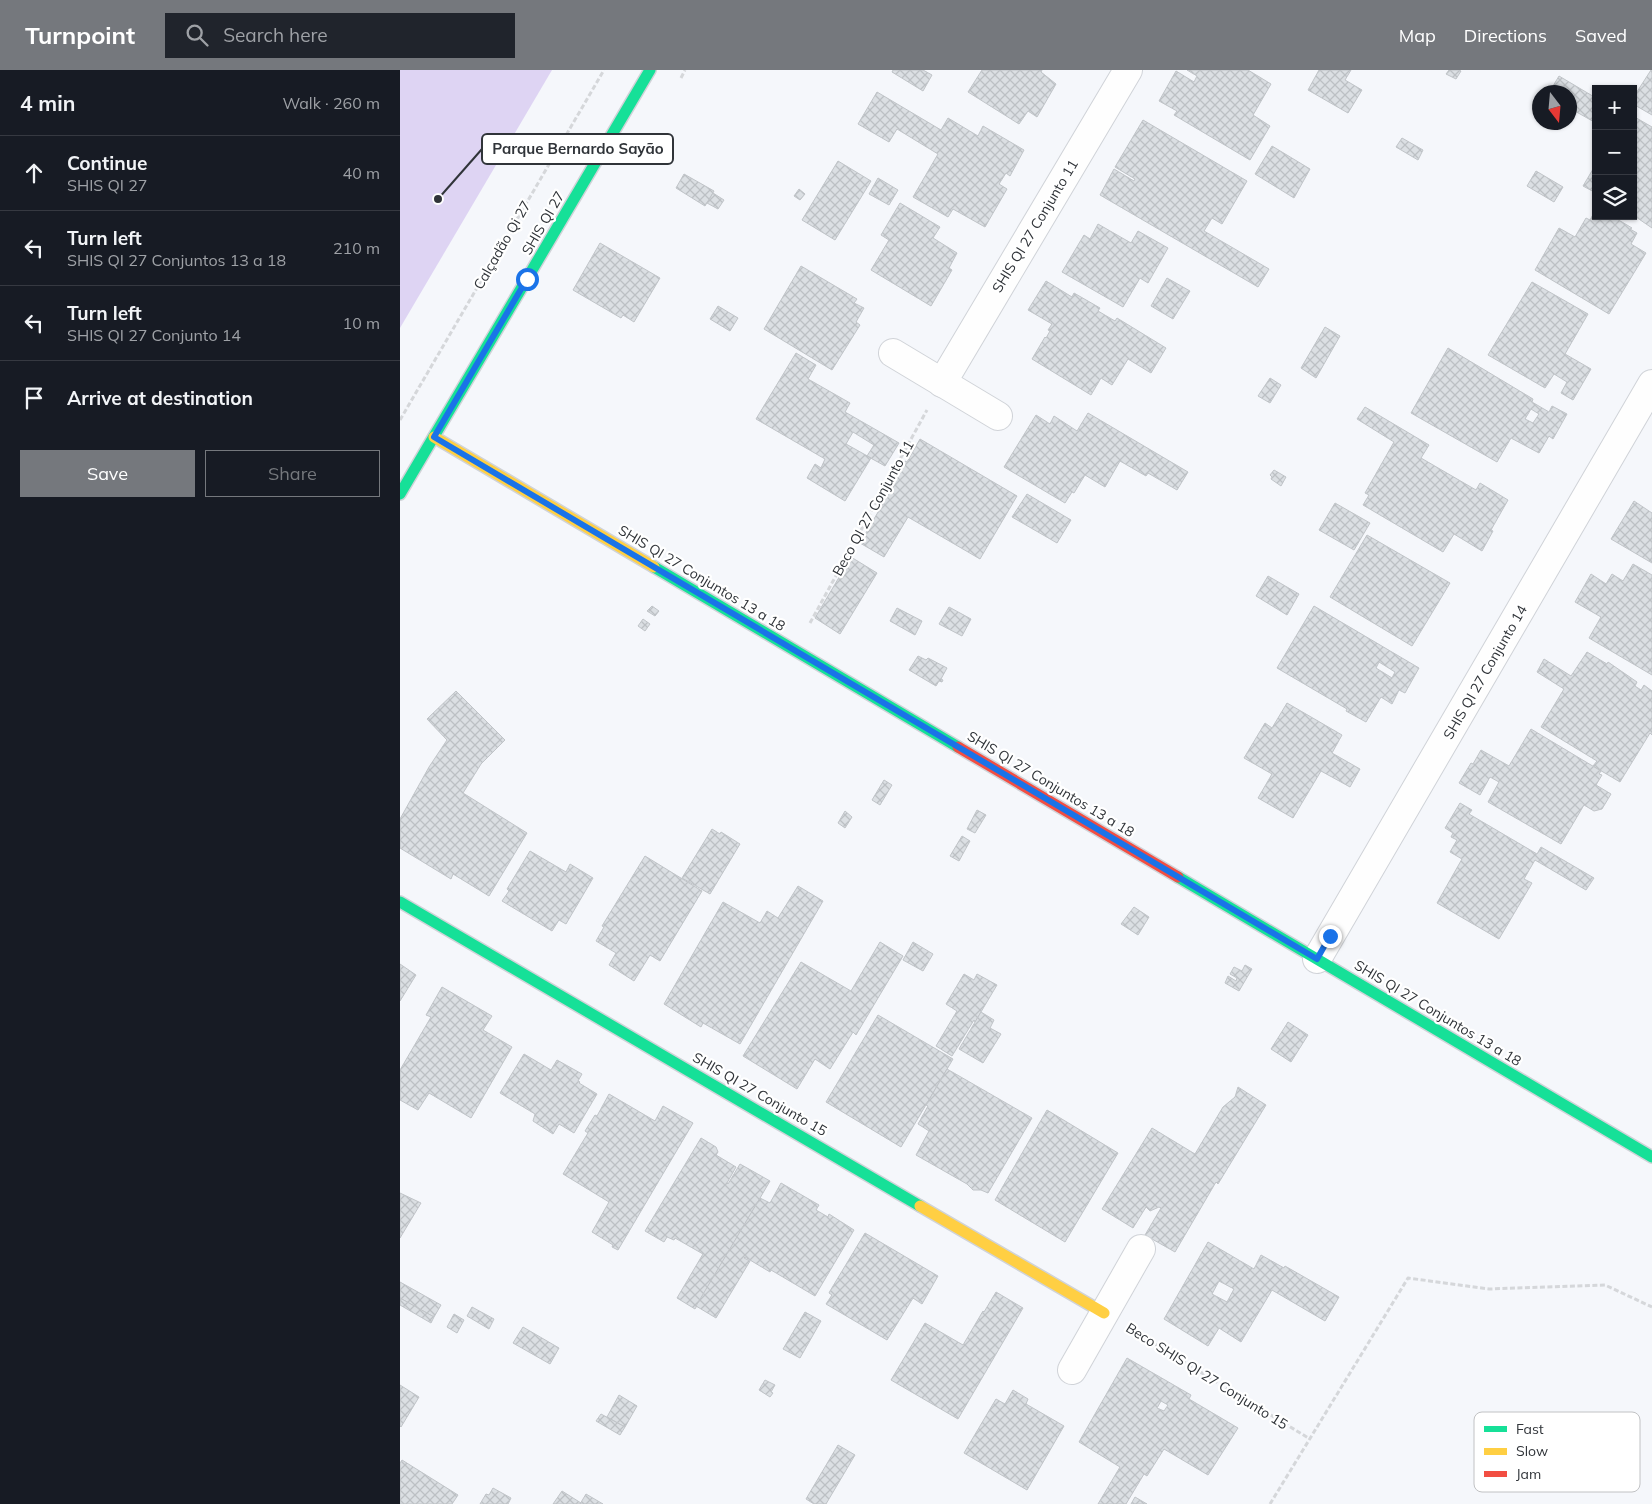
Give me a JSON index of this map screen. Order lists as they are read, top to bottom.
{
  "streets": {
    "street": [
      "SHIS QI 27",
      "SHIS QI 27 Conjunto 11",
      "SHIS QI 27 Conjuntos 13 a 18",
      "SHIS QI 27 Conjunto 14",
      "SHIS QI 27 Conjunto 15"
    ],
    "path": ["Calçadão Qi 27", "Beco QI 27 Conjunto 11", "Beco SHIS QI 27 Conjunto 15"]
  },
  "crossings": [
    ["SHIS QI 27", "SHIS QI 27 Conjuntos 13 a 18"],
    ["SHIS QI 27 Conjunto 11", "Beco QI 27 Conjunto 11"],
    ["SHIS QI 27 Conjuntos 13 a 18", "SHIS QI 27 Conjunto 14"],
    ["SHIS QI 27 Conjunto 15", "Beco SHIS QI 27 Conjunto 15"]
  ],
  "places": ["Parque Bernardo Sayão"],
  "legend": ["Fast", "Slow", "Jam"],
  "north": "bottom",
  "page": {
    "header": "Turnpoint",
    "search": "Search here",
    "nav": ["Map", "Directions", "Saved"],
    "heading": ["4 min", "Walk · 260 m"],
    "map_buttons": ["+", "−"],
    "list": [
      ["Continue", "SHIS QI 27", "40 m"],
      ["Turn left", "SHIS QI 27 Conjuntos 13 a 18", "210 m"],
      ["Turn left", "SHIS QI 27 Conjunto 14", "10 m"],
      "Arrive at destination"
    ],
    "buttons": ["Save", "Share"]
  }
}
